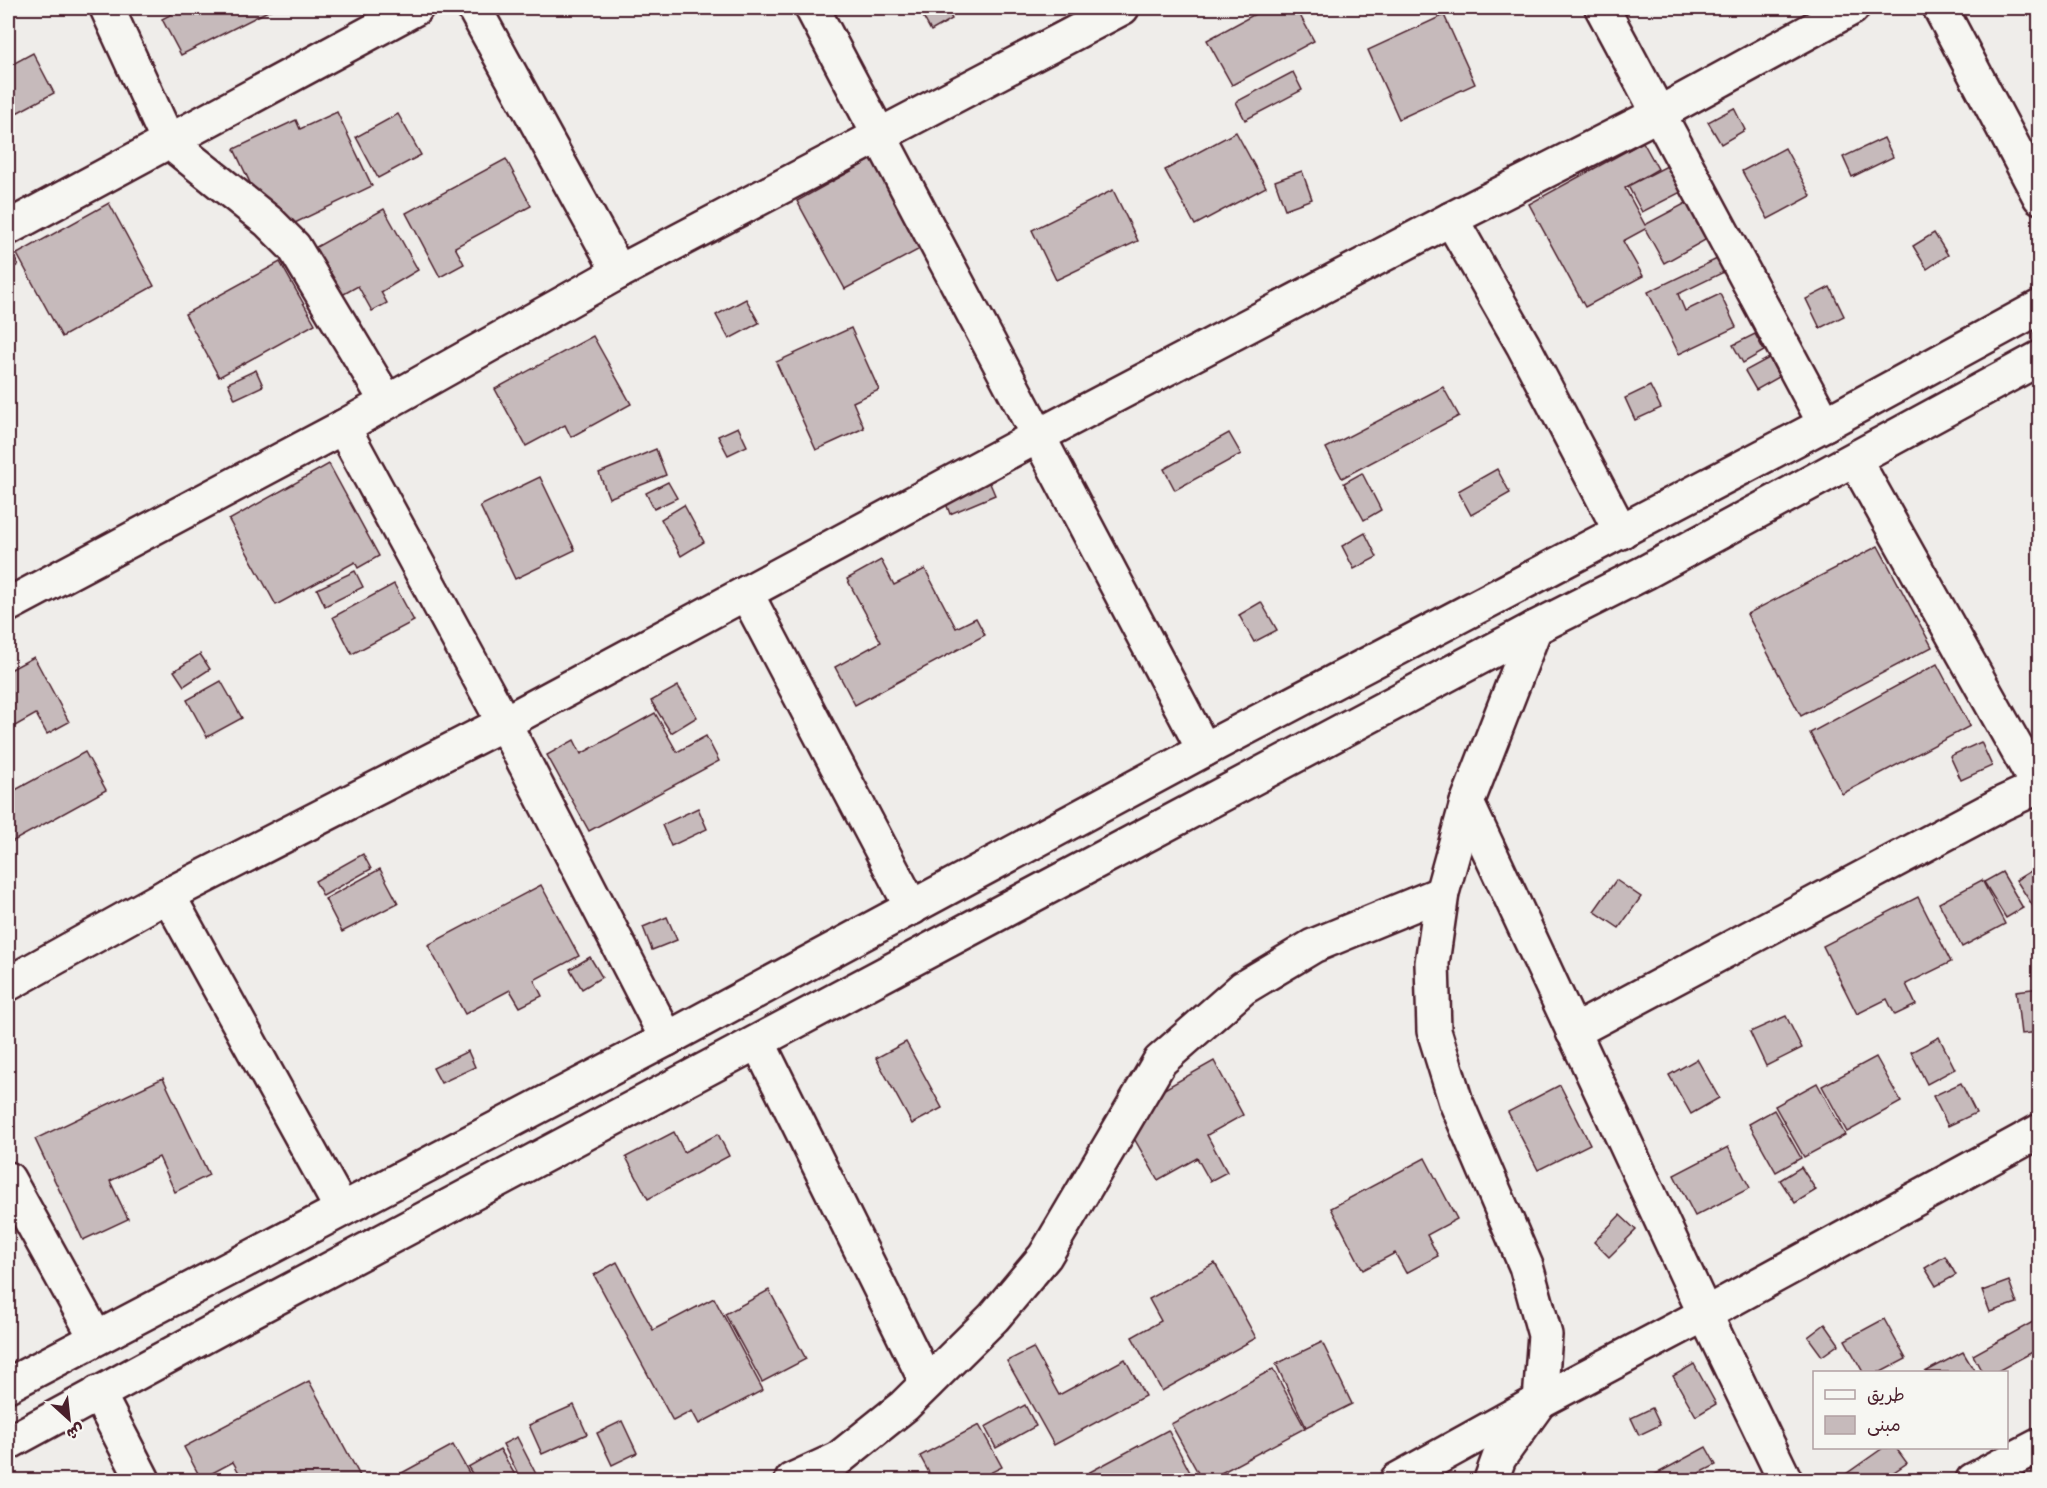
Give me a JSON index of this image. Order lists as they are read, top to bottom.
{
  "legend": ["طريق", "مبنى"],
  "north": "bottom right"
}
